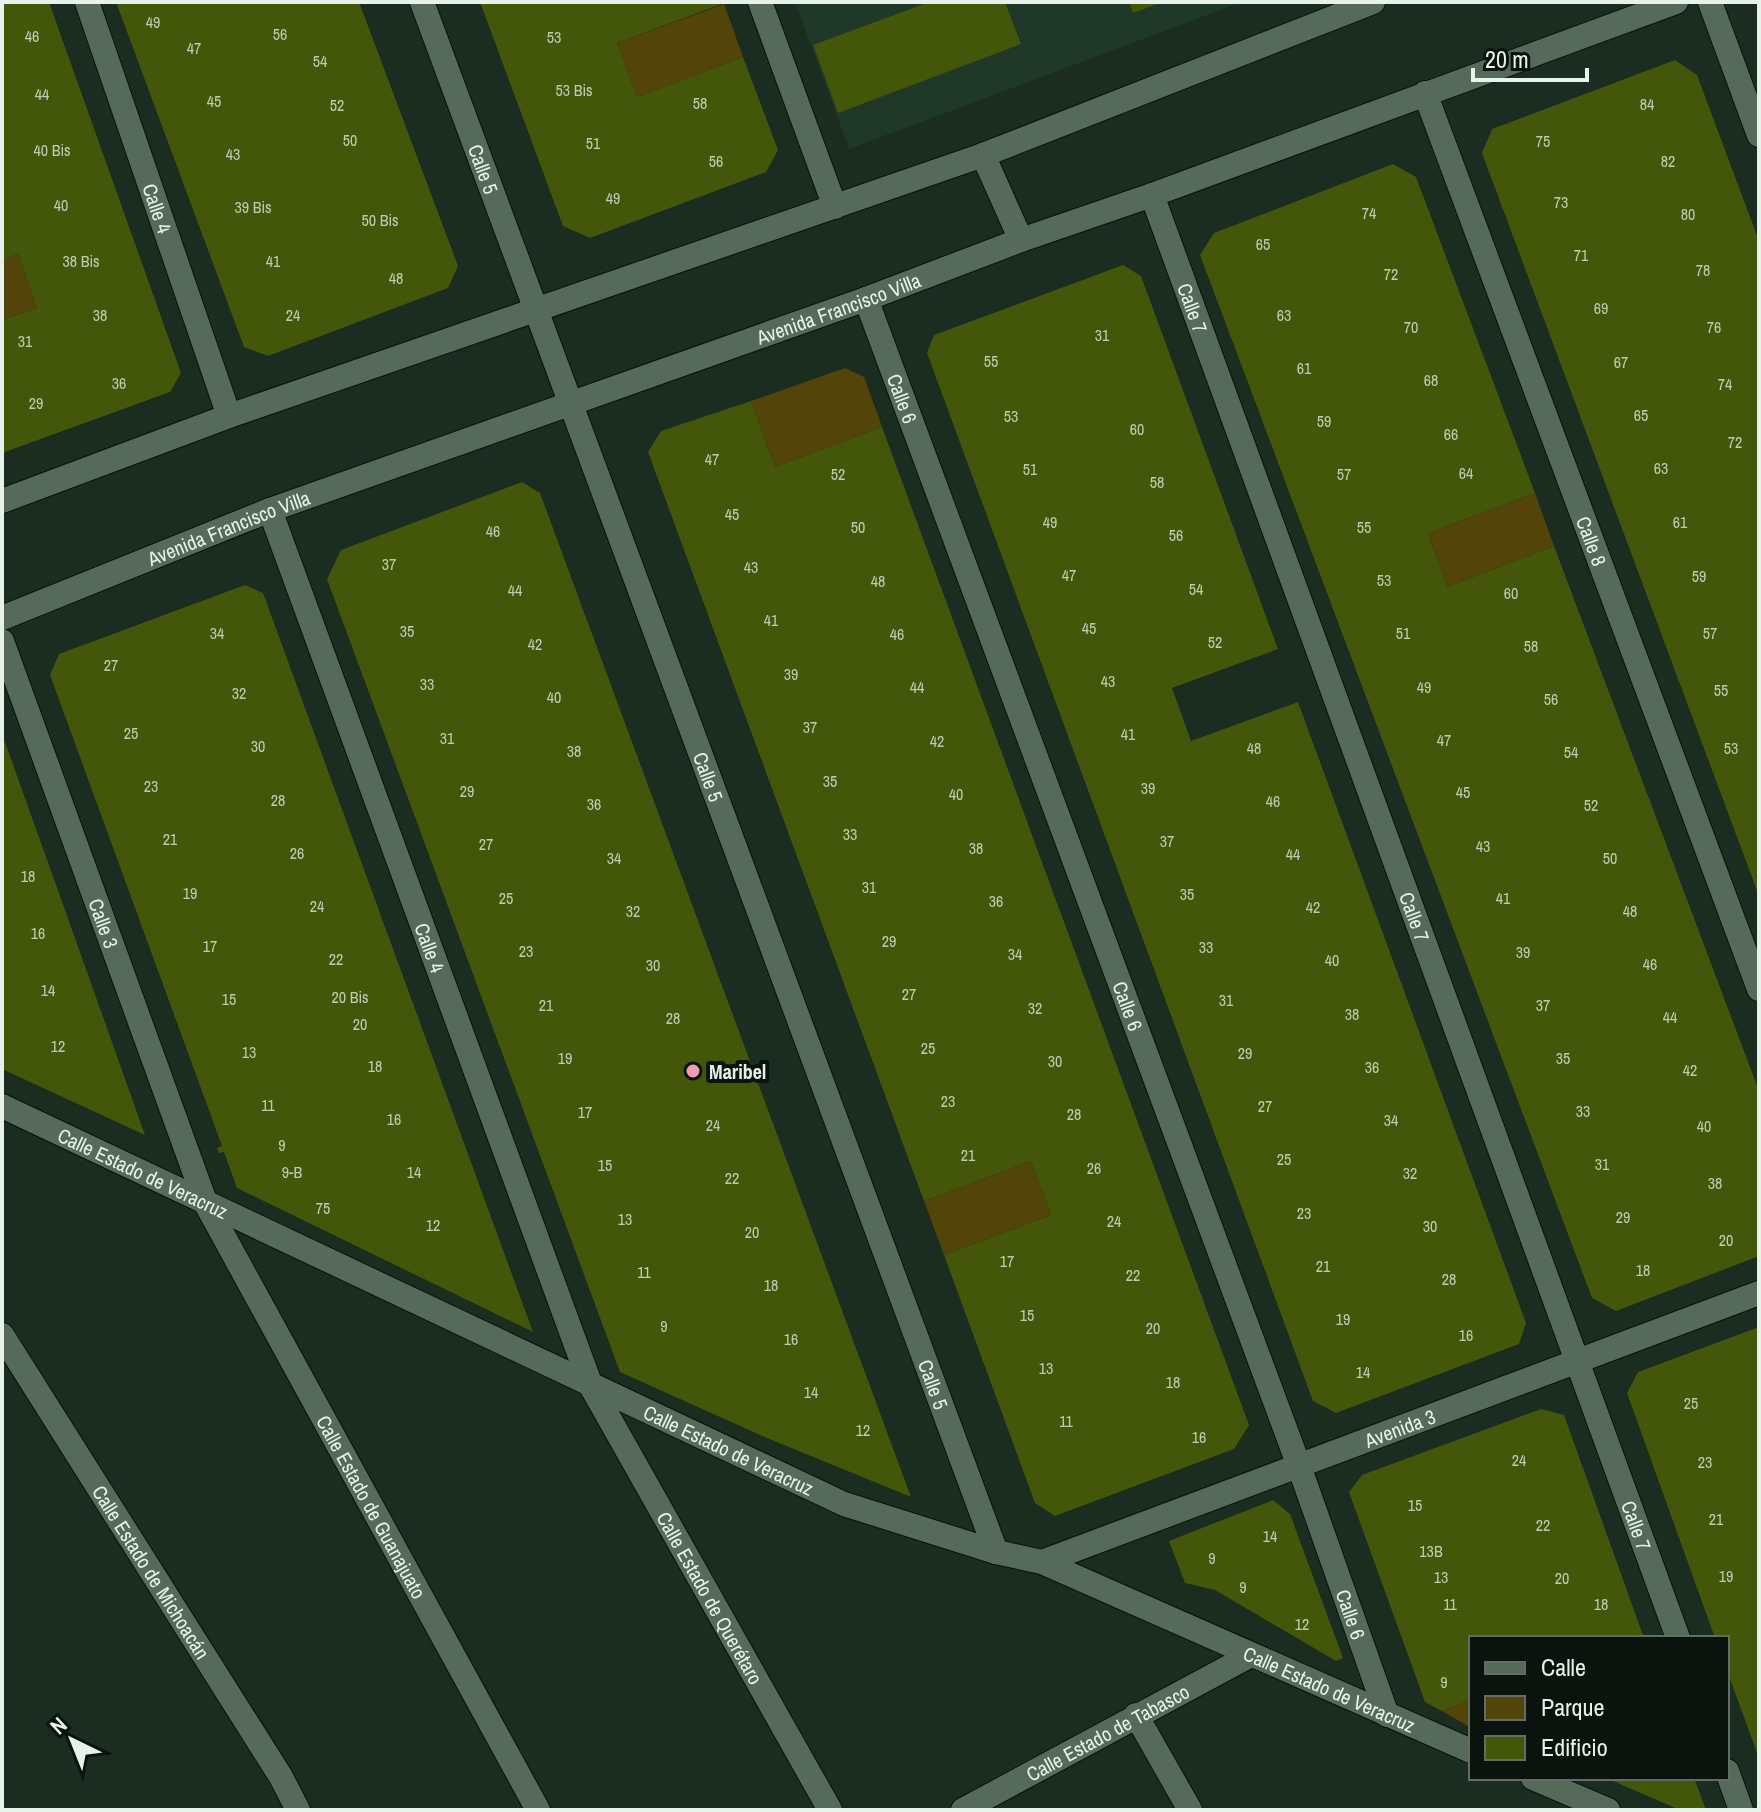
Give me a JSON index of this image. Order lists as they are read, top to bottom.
{
  "streets": {
    "street": [
      "Calle 5",
      "Calle 4",
      "Avenida Francisco Villa",
      "Calle 7",
      "Calle 6",
      "Calle 8",
      "Calle 3",
      "Calle Estado de Veracruz",
      "Avenida 3",
      "Calle Estado de Guanajuato",
      "Calle Estado de Michoacán",
      "Calle Estado de Querétaro",
      "Calle Estado de Tabasco"
    ]
  },
  "crossings": [
    ["Calle 5", "Avenida Francisco Villa"],
    ["Calle 5", "Calle Estado de Veracruz"],
    ["Calle 4", "Avenida Francisco Villa"],
    ["Calle 4", "Calle Estado de Veracruz"],
    ["Calle 4", "Calle Estado de Querétaro"],
    ["Avenida Francisco Villa", "Calle 7"],
    ["Avenida Francisco Villa", "Calle 6"],
    ["Avenida Francisco Villa", "Calle 8"],
    ["Calle 7", "Avenida 3"],
    ["Calle 6", "Calle Estado de Veracruz"],
    ["Calle 6", "Avenida 3"],
    ["Calle 3", "Calle Estado de Veracruz"],
    ["Calle 3", "Calle Estado de Guanajuato"],
    ["Calle Estado de Veracruz", "Avenida 3"],
    ["Calle Estado de Veracruz", "Calle Estado de Guanajuato"],
    ["Calle Estado de Veracruz", "Calle Estado de Querétaro"],
    ["Calle Estado de Veracruz", "Calle Estado de Tabasco"]
  ],
  "places": ["Maribel"],
  "house_numbers": [
    "49",
    "56",
    "46",
    "53",
    "47",
    "54",
    "53 Bis",
    "44",
    "45",
    "58",
    "84",
    "52",
    "50",
    "75",
    "51",
    "40 Bis",
    "43",
    "56",
    "82",
    "49",
    "73",
    "40",
    "39 Bis",
    "74",
    "80",
    "50 Bis",
    "65",
    "71",
    "38 Bis",
    "41",
    "78",
    "72",
    "48",
    "69",
    "38",
    "24",
    "63",
    "70",
    "76",
    "31",
    "31",
    "55",
    "67",
    "61",
    "68",
    "36",
    "74",
    "29",
    "65",
    "53",
    "59",
    "60",
    "66",
    "72",
    "47",
    "63",
    "51",
    "64",
    "52",
    "57",
    "58",
    "45",
    "49",
    "61",
    "50",
    "55",
    "46",
    "56",
    "37",
    "43",
    "47",
    "59",
    "53",
    "48",
    "54",
    "44",
    "60",
    "41",
    "45",
    "35",
    "34",
    "51",
    "57",
    "46",
    "52",
    "42",
    "58",
    "27",
    "39",
    "43",
    "33",
    "44",
    "49",
    "55",
    "32",
    "40",
    "56",
    "37",
    "25",
    "41",
    "31",
    "47",
    "42",
    "30",
    "48",
    "53",
    "38",
    "54",
    "35",
    "23",
    "39",
    "29",
    "45",
    "40",
    "28",
    "46",
    "36",
    "52",
    "33",
    "21",
    "37",
    "27",
    "43",
    "38",
    "26",
    "44",
    "34",
    "50",
    "18",
    "31",
    "19",
    "35",
    "25",
    "41",
    "36",
    "24",
    "42",
    "32",
    "48",
    "16",
    "29",
    "17",
    "33",
    "23",
    "39",
    "34",
    "22",
    "40",
    "46",
    "30",
    "14",
    "27",
    "20 Bis",
    "15",
    "31",
    "21",
    "37",
    "32",
    "38",
    "44",
    "28",
    "20",
    "12",
    "25",
    "13",
    "29",
    "19",
    "35",
    "30",
    "18",
    "36",
    "42",
    "23",
    "11",
    "27",
    "33",
    "17",
    "28",
    "16",
    "34",
    "24",
    "40",
    "9",
    "21",
    "25",
    "31",
    "15",
    "26",
    "9-B",
    "14",
    "32",
    "22",
    "38",
    "75",
    "23",
    "29",
    "13",
    "24",
    "12",
    "30",
    "20",
    "20",
    "17",
    "21",
    "18",
    "11",
    "22",
    "28",
    "18",
    "15",
    "19",
    "9",
    "20",
    "16",
    "16",
    "13",
    "14",
    "18",
    "14",
    "25",
    "11",
    "12",
    "16",
    "24",
    "23",
    "15",
    "21",
    "22",
    "14",
    "13B",
    "9",
    "19",
    "13",
    "20",
    "9",
    "11",
    "18",
    "12",
    "9"
  ],
  "legend": ["Calle", "Parque", "Edificio"],
  "scale_bar": "20 m",
  "north": "top left"
}
